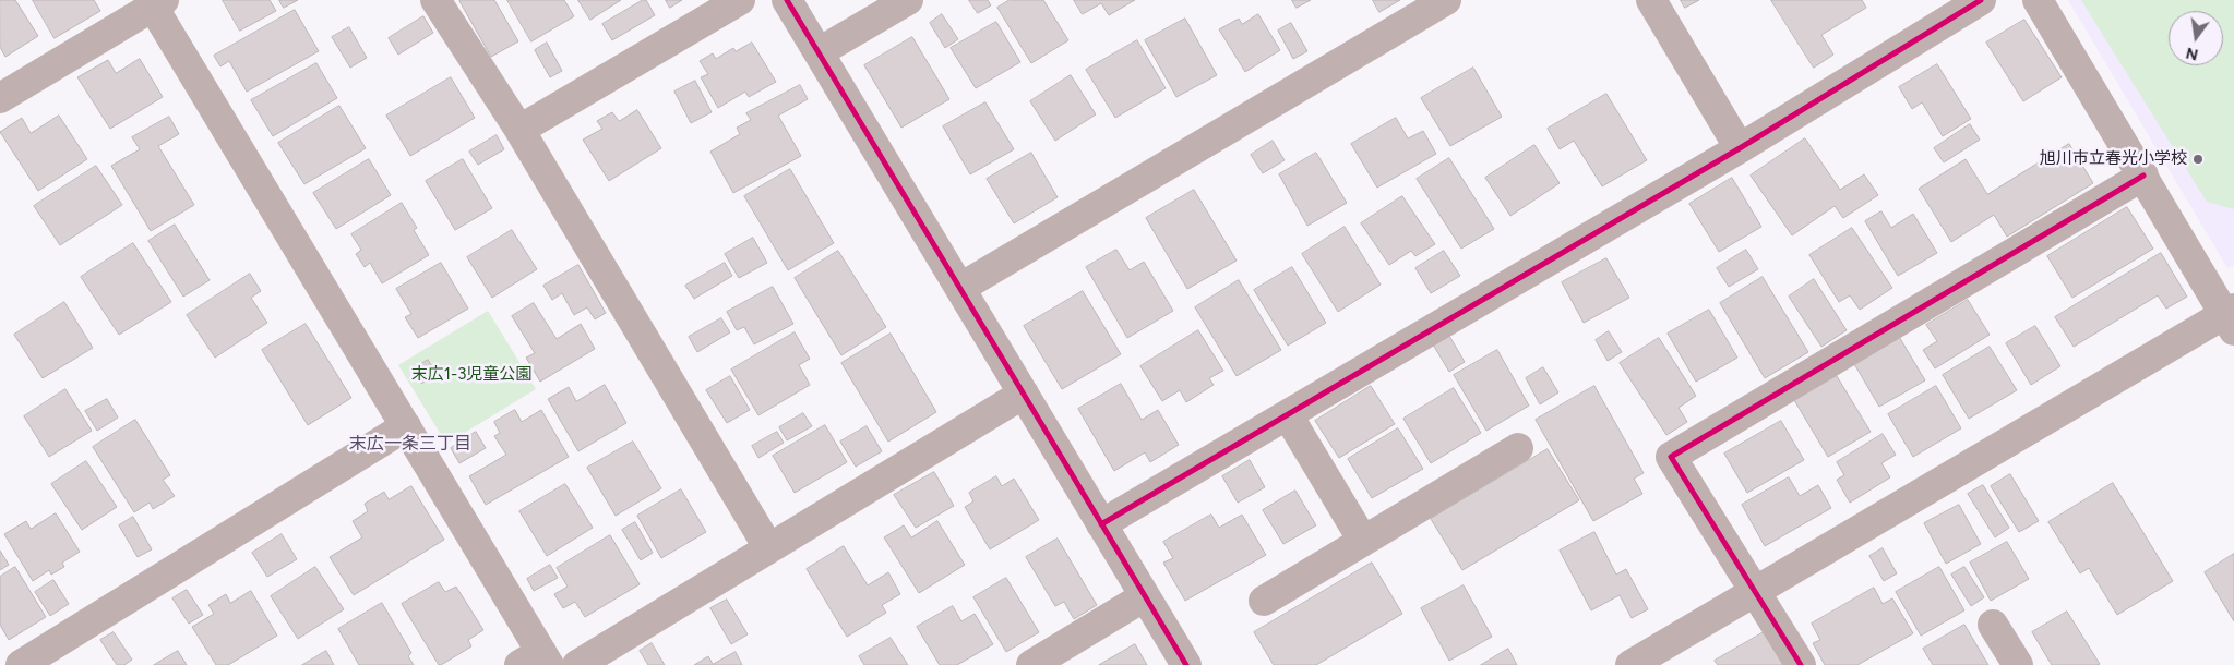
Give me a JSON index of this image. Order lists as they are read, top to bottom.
{
  "districts": ["末広一条三丁目"],
  "parks": ["末広1-3児童公園"],
  "places": ["旭川市立春光小学校"],
  "north": "bottom"
}
